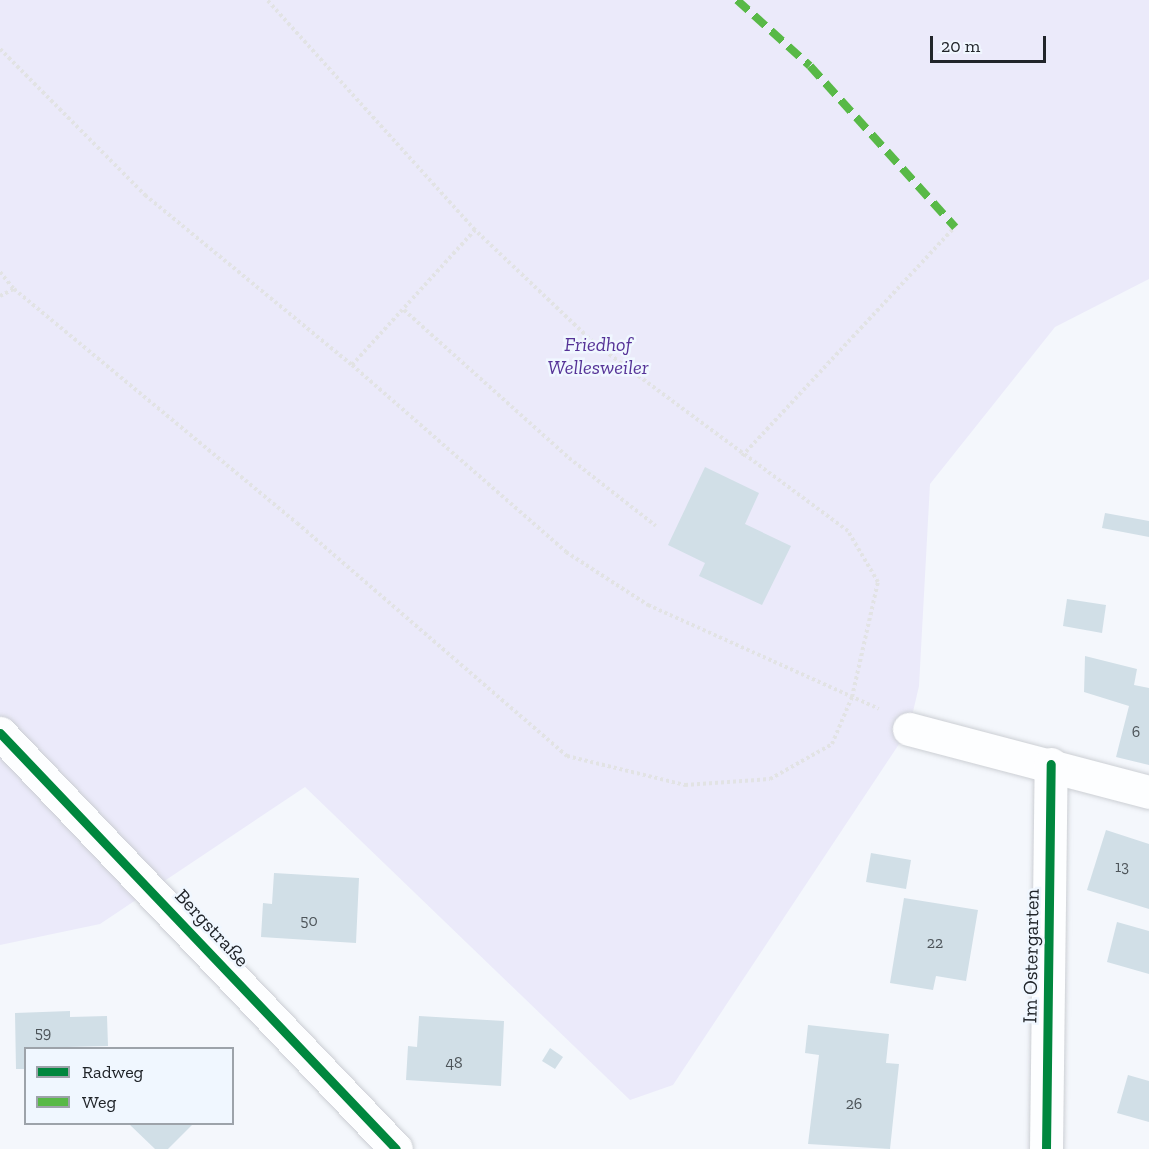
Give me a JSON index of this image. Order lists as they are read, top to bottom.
{
  "streets": {
    "street": ["Bergstraße", "Im Ostergarten"]
  },
  "parks": ["Friedhof Wellesweiler"],
  "house_numbers": [
    "6",
    "13",
    "50",
    "22",
    "59",
    "48",
    "26"
  ],
  "legend": ["Radweg", "Weg"],
  "scale_bar": "20 m"
}
